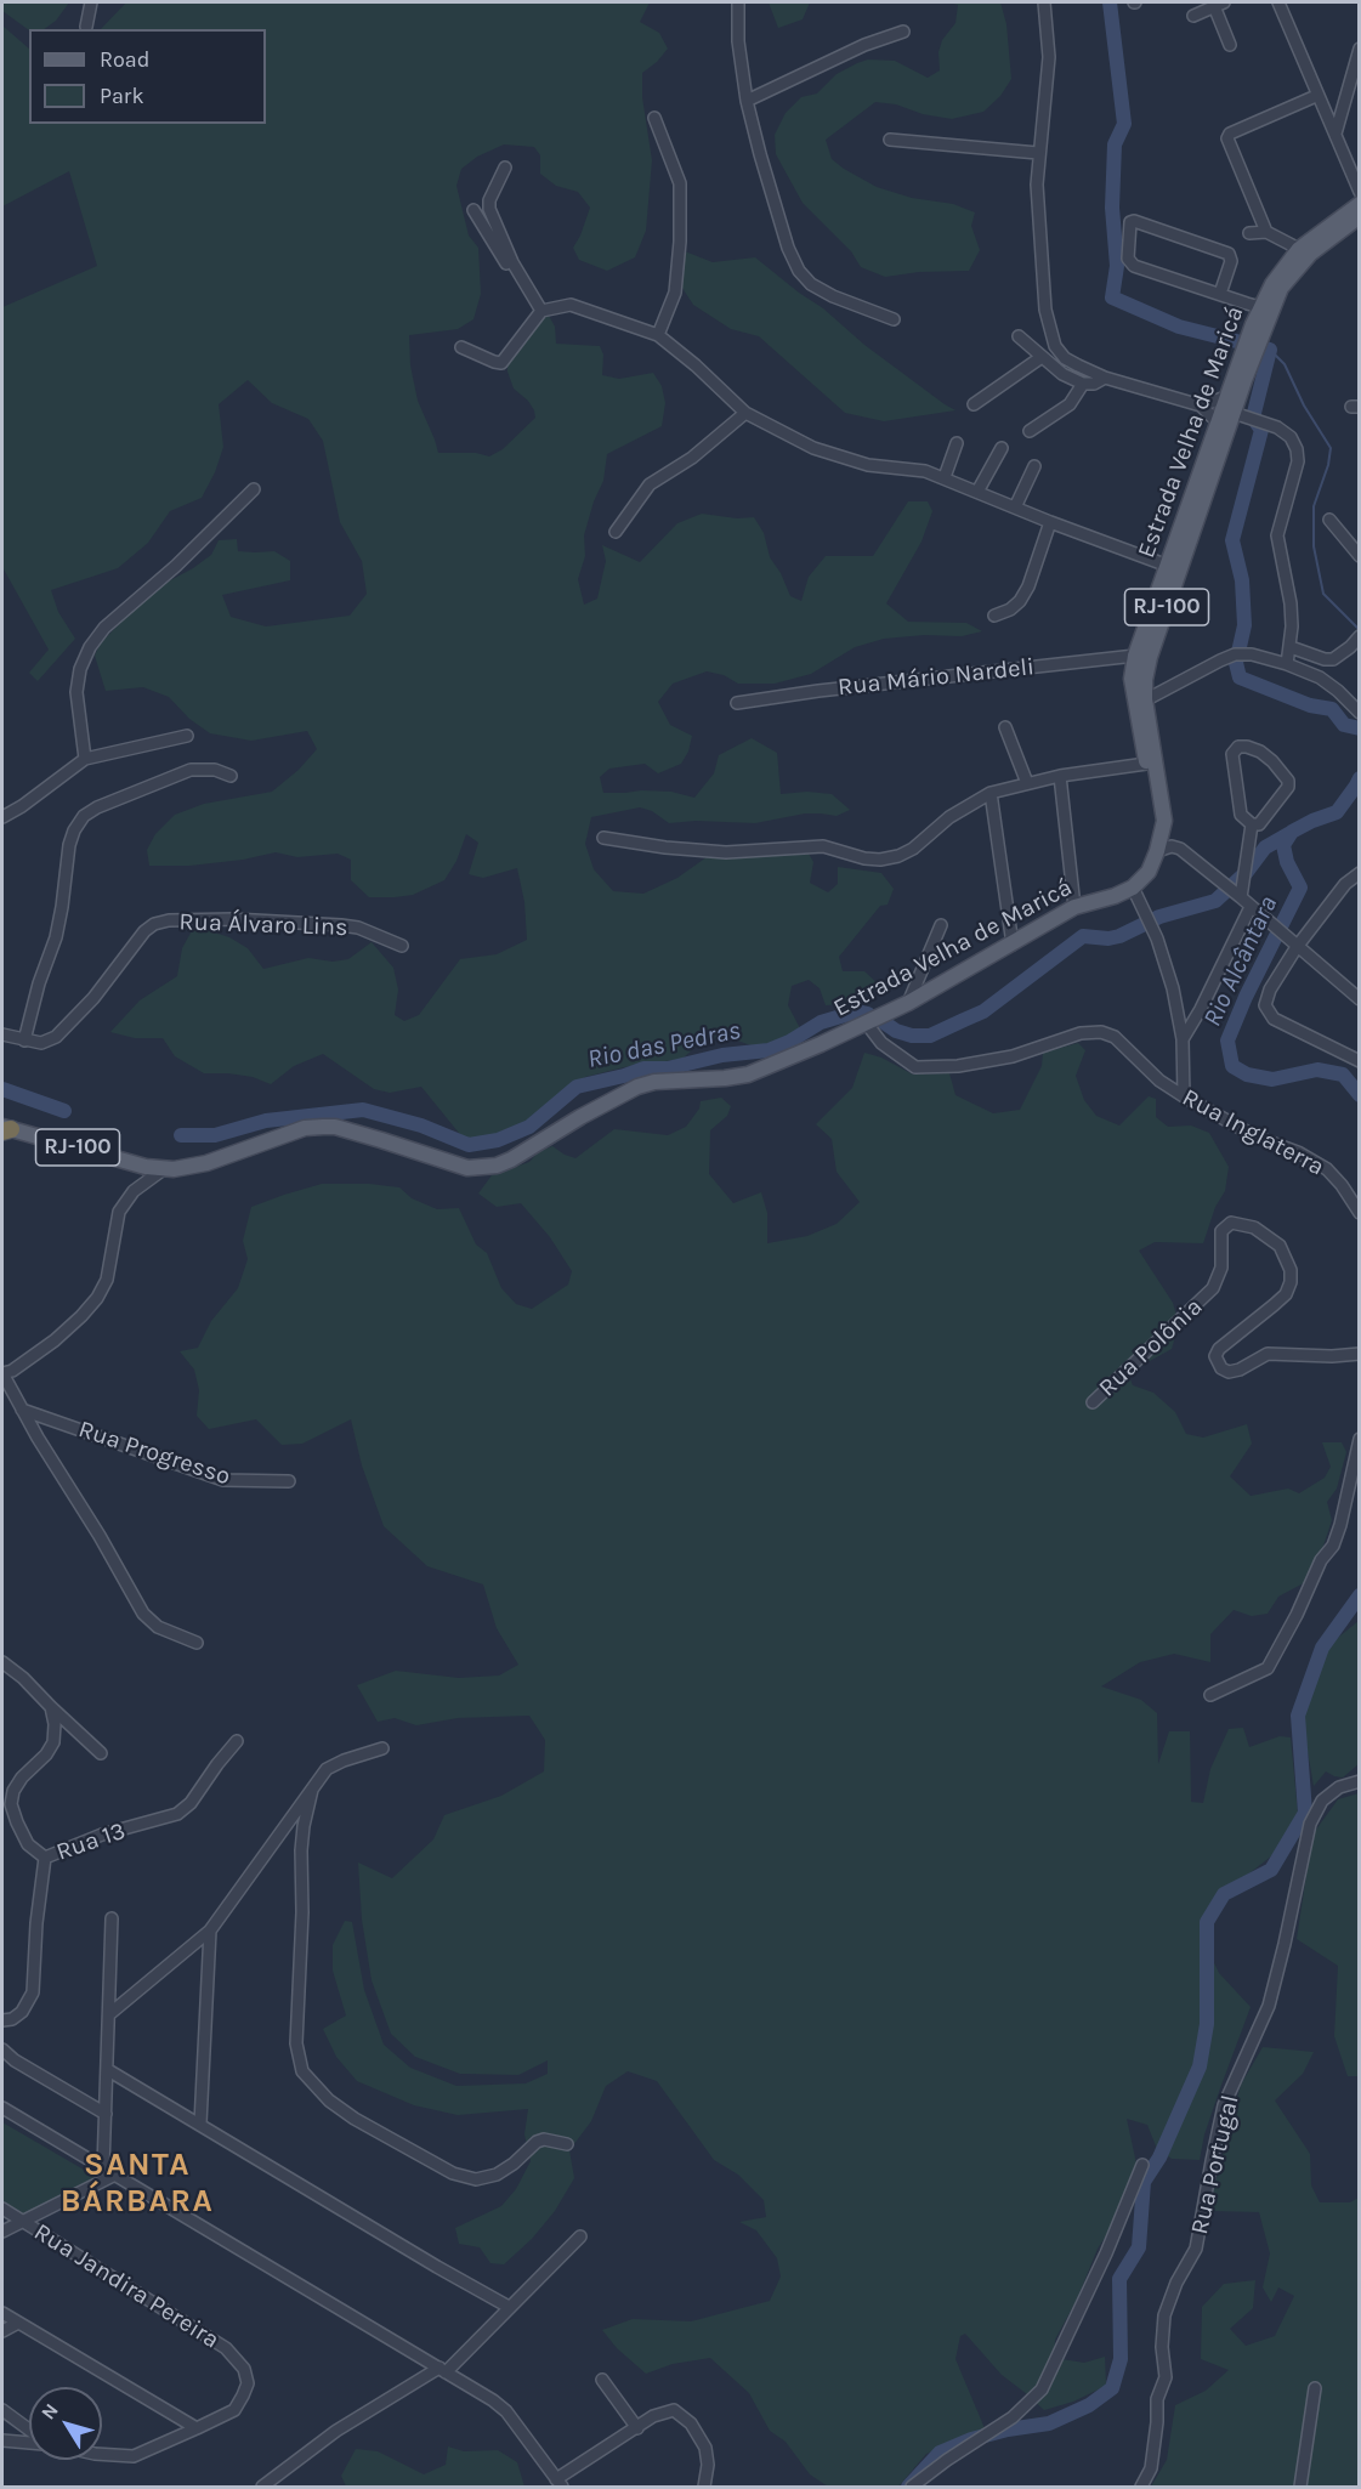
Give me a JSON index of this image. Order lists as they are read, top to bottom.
{
  "streets": {
    "main road": ["Estrada Velha de Maricá", "RJ-100"],
    "street": [
      "Rua Mário Nardeli",
      "Rua Álvaro Lins",
      "Rua Inglaterra",
      "Rua Polônia",
      "Rua Progresso",
      "Rua 13",
      "Rua Portugal",
      "Rua Jandira Pereira"
    ]
  },
  "crossings": [
    ["Estrada Velha de Maricá", "RJ-100"],
    ["Estrada Velha de Maricá", "Rua Mário Nardeli"],
    ["Estrada Velha de Maricá", "Rua Inglaterra"]
  ],
  "districts": ["SANTA BÁRBARA"],
  "water": ["Rio Alcântara", "Rio das Pedras"],
  "legend": ["Road", "Park"],
  "north": "top left"
}
